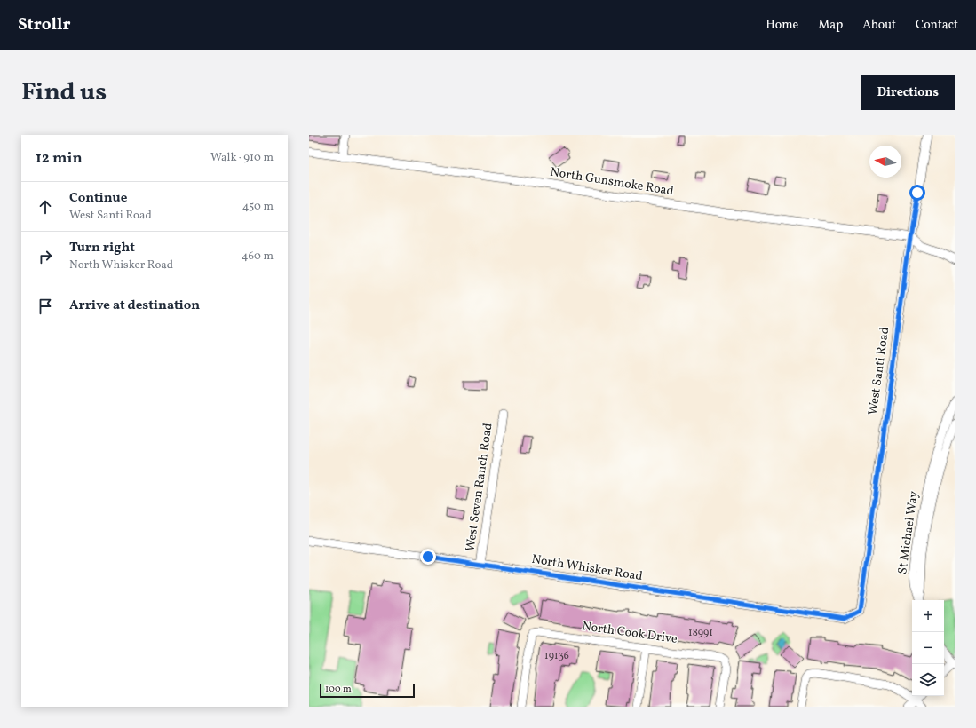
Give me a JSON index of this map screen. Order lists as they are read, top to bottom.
{
  "streets": {
    "street": [
      "North Gunsmoke Road",
      "West Santi Road",
      "West Seven Ranch Road",
      "St Michael Way",
      "North Whisker Road",
      "North Cook Drive"
    ]
  },
  "crossings": [
    ["North Gunsmoke Road", "West Santi Road"],
    ["West Santi Road", "North Whisker Road"],
    ["West Seven Ranch Road", "North Whisker Road"]
  ],
  "house_numbers": ["18991", "19136"],
  "scale_bar": "100 m",
  "north": "left",
  "page": {
    "header": "Strollr",
    "nav": [
      "Home",
      "Map",
      "About",
      "Contact"
    ],
    "title": "Find us",
    "buttons": "Directions",
    "heading": ["12 min", "Walk · 910 m"],
    "list": [
      ["Continue", "West Santi Road", "450 m"],
      ["Turn right", "North Whisker Road", "460 m"],
      "Arrive at destination"
    ],
    "map_buttons": ["+", "−"],
    "scale": "100 m"
  }
}
